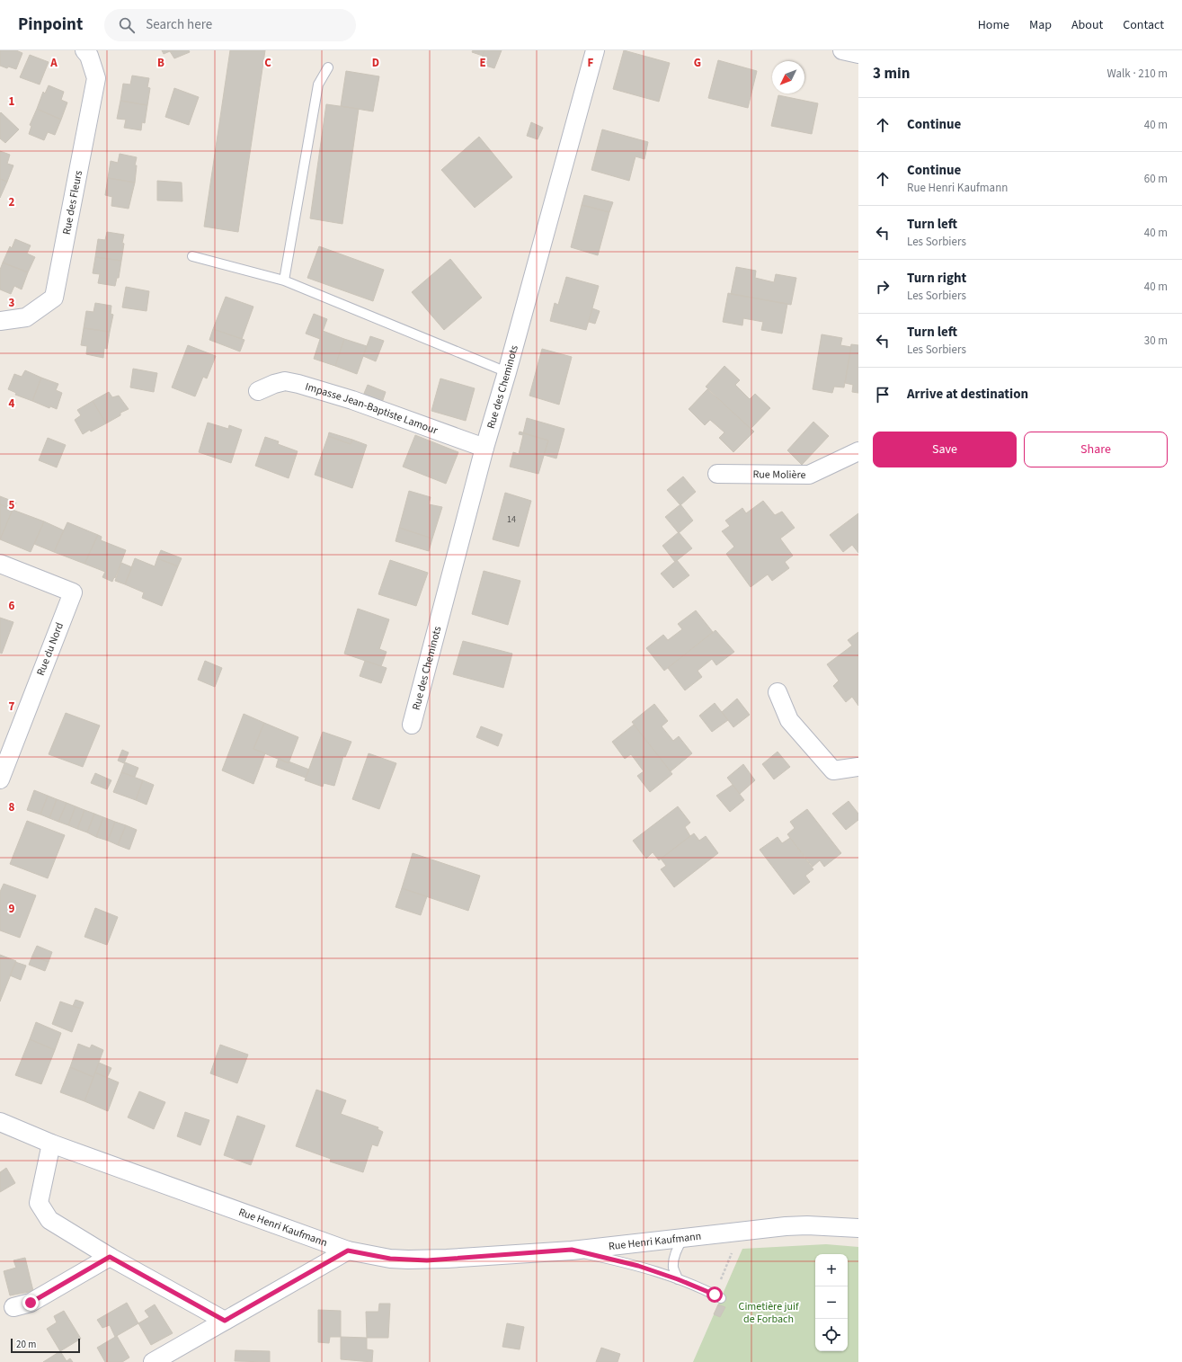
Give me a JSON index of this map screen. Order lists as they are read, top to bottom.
{
  "streets": {
    "street": [
      "Rue des Fleurs",
      "Rue des Cheminots",
      "Impasse Jean-Baptiste Lamour",
      "Rue Molière",
      "Rue du Nord",
      "Rue Henri Kaufmann"
    ]
  },
  "crossings": [
    ["Rue des Cheminots", "Impasse Jean-Baptiste Lamour"]
  ],
  "parks": ["Cimetière juif de Forbach"],
  "house_numbers": ["14"],
  "scale_bar": "20 m",
  "north": "bottom left",
  "page": {
    "header": "Pinpoint",
    "search": "Search here",
    "nav": [
      "Home",
      "Map",
      "About",
      "Contact"
    ],
    "heading": ["3 min", "Walk · 210 m"],
    "list": [
      ["Continue", "40 m"],
      ["Continue", "Rue Henri Kaufmann", "60 m"],
      ["Turn left", "Les Sorbiers", "40 m"],
      ["Turn right", "Les Sorbiers", "40 m"],
      ["Turn left", "Les Sorbiers", "30 m"],
      "Arrive at destination"
    ],
    "buttons": ["Save", "Share"],
    "map_buttons": ["+", "−"],
    "scale": "20 m"
  },
  "grid": {
    "columns": [
      "A",
      "B",
      "C",
      "D",
      "E",
      "F",
      "G"
    ],
    "rows": [
      "1",
      "2",
      "3",
      "4",
      "5",
      "6",
      "7",
      "8",
      "9"
    ]
  }
}
